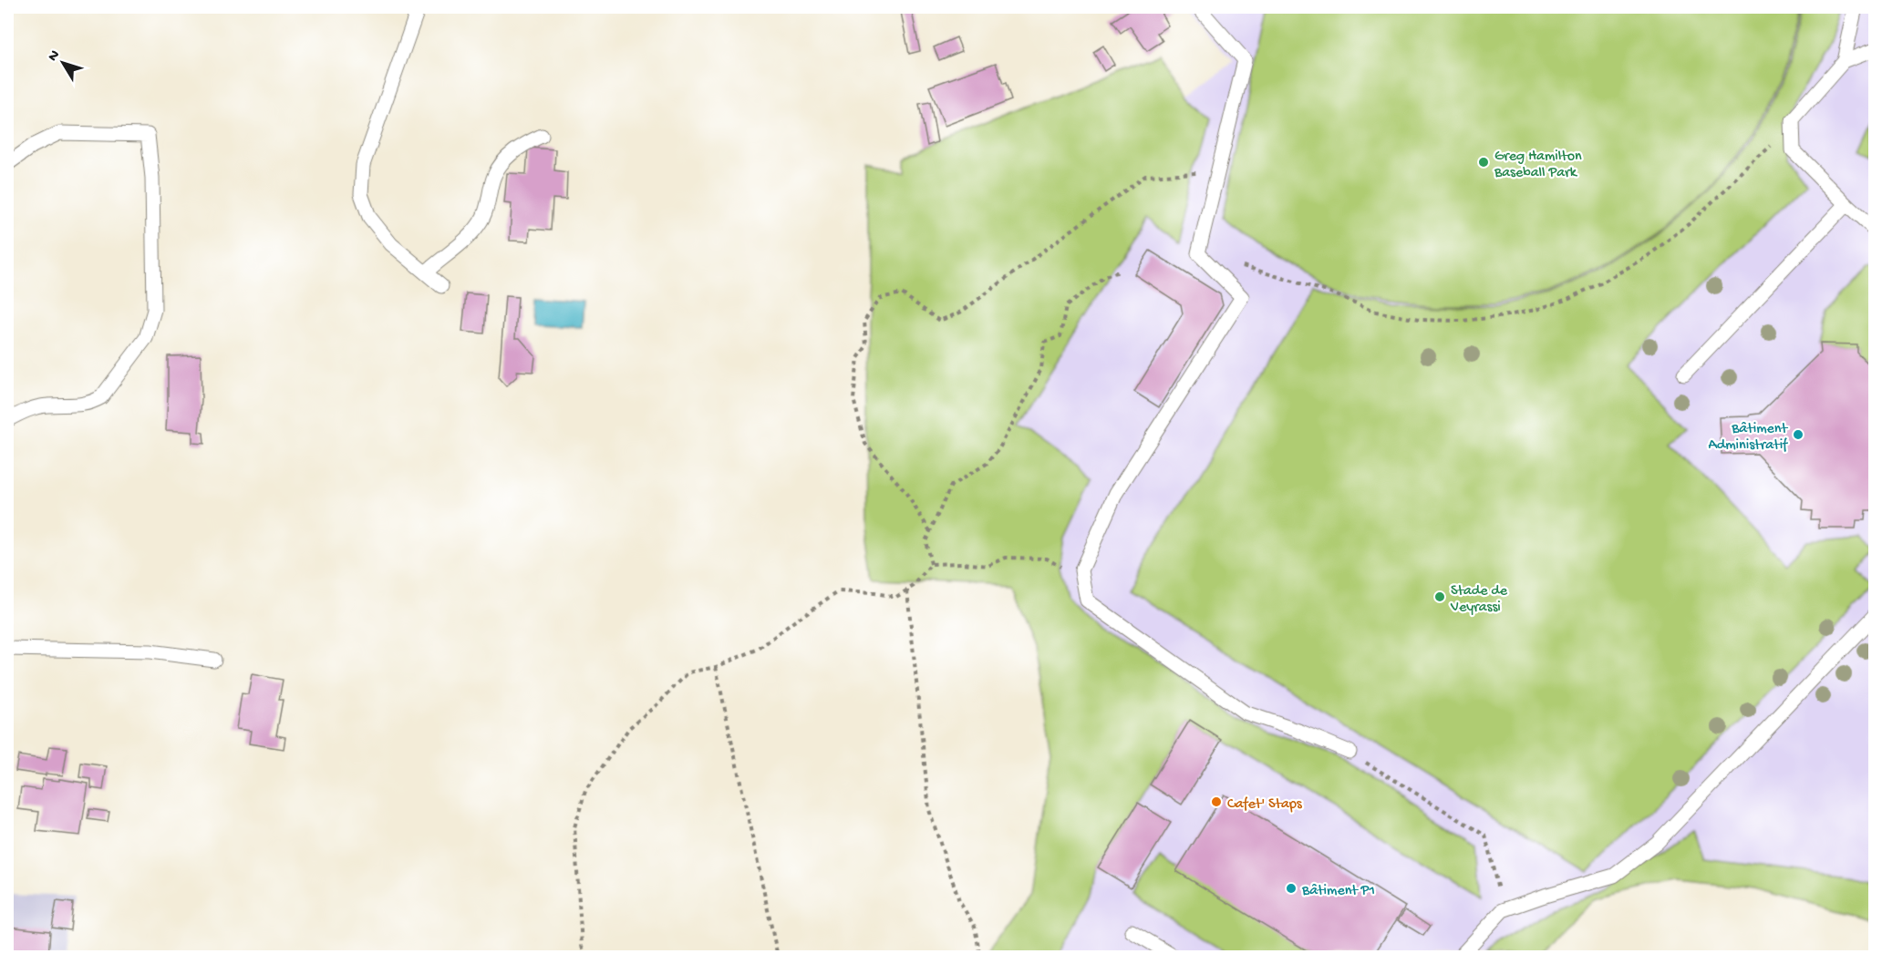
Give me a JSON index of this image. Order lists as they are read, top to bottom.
{
  "places": [
    "Greg Hamilton Baseball Park",
    "Bâtiment Administratif",
    "Stade de Veyrassi",
    "Cafet' Staps",
    "Bâtiment P1"
  ],
  "north": "top left"
}
